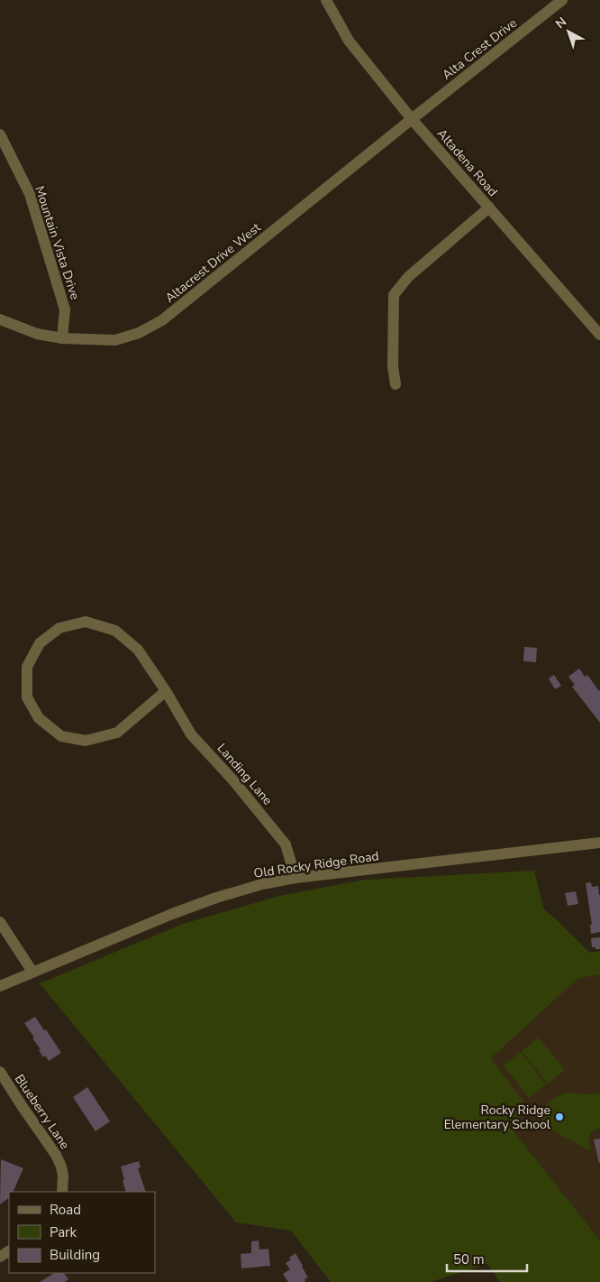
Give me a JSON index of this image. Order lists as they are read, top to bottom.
{
  "streets": {
    "street": [
      "Alta Crest Drive",
      "Altadena Road",
      "Mountain Vista Drive",
      "Altacrest Drive West",
      "Landing Lane",
      "Old Rocky Ridge Road",
      "Blueberry Lane"
    ]
  },
  "crossings": [
    ["Alta Crest Drive", "Altadena Road"],
    ["Alta Crest Drive", "Altacrest Drive West"],
    ["Altadena Road", "Altacrest Drive West"],
    ["Mountain Vista Drive", "Altacrest Drive West"],
    ["Landing Lane", "Old Rocky Ridge Road"]
  ],
  "places": ["Rocky Ridge Elementary School"],
  "legend": ["Road", "Park", "Building"],
  "scale_bar": "50 m",
  "north": "top left"
}
